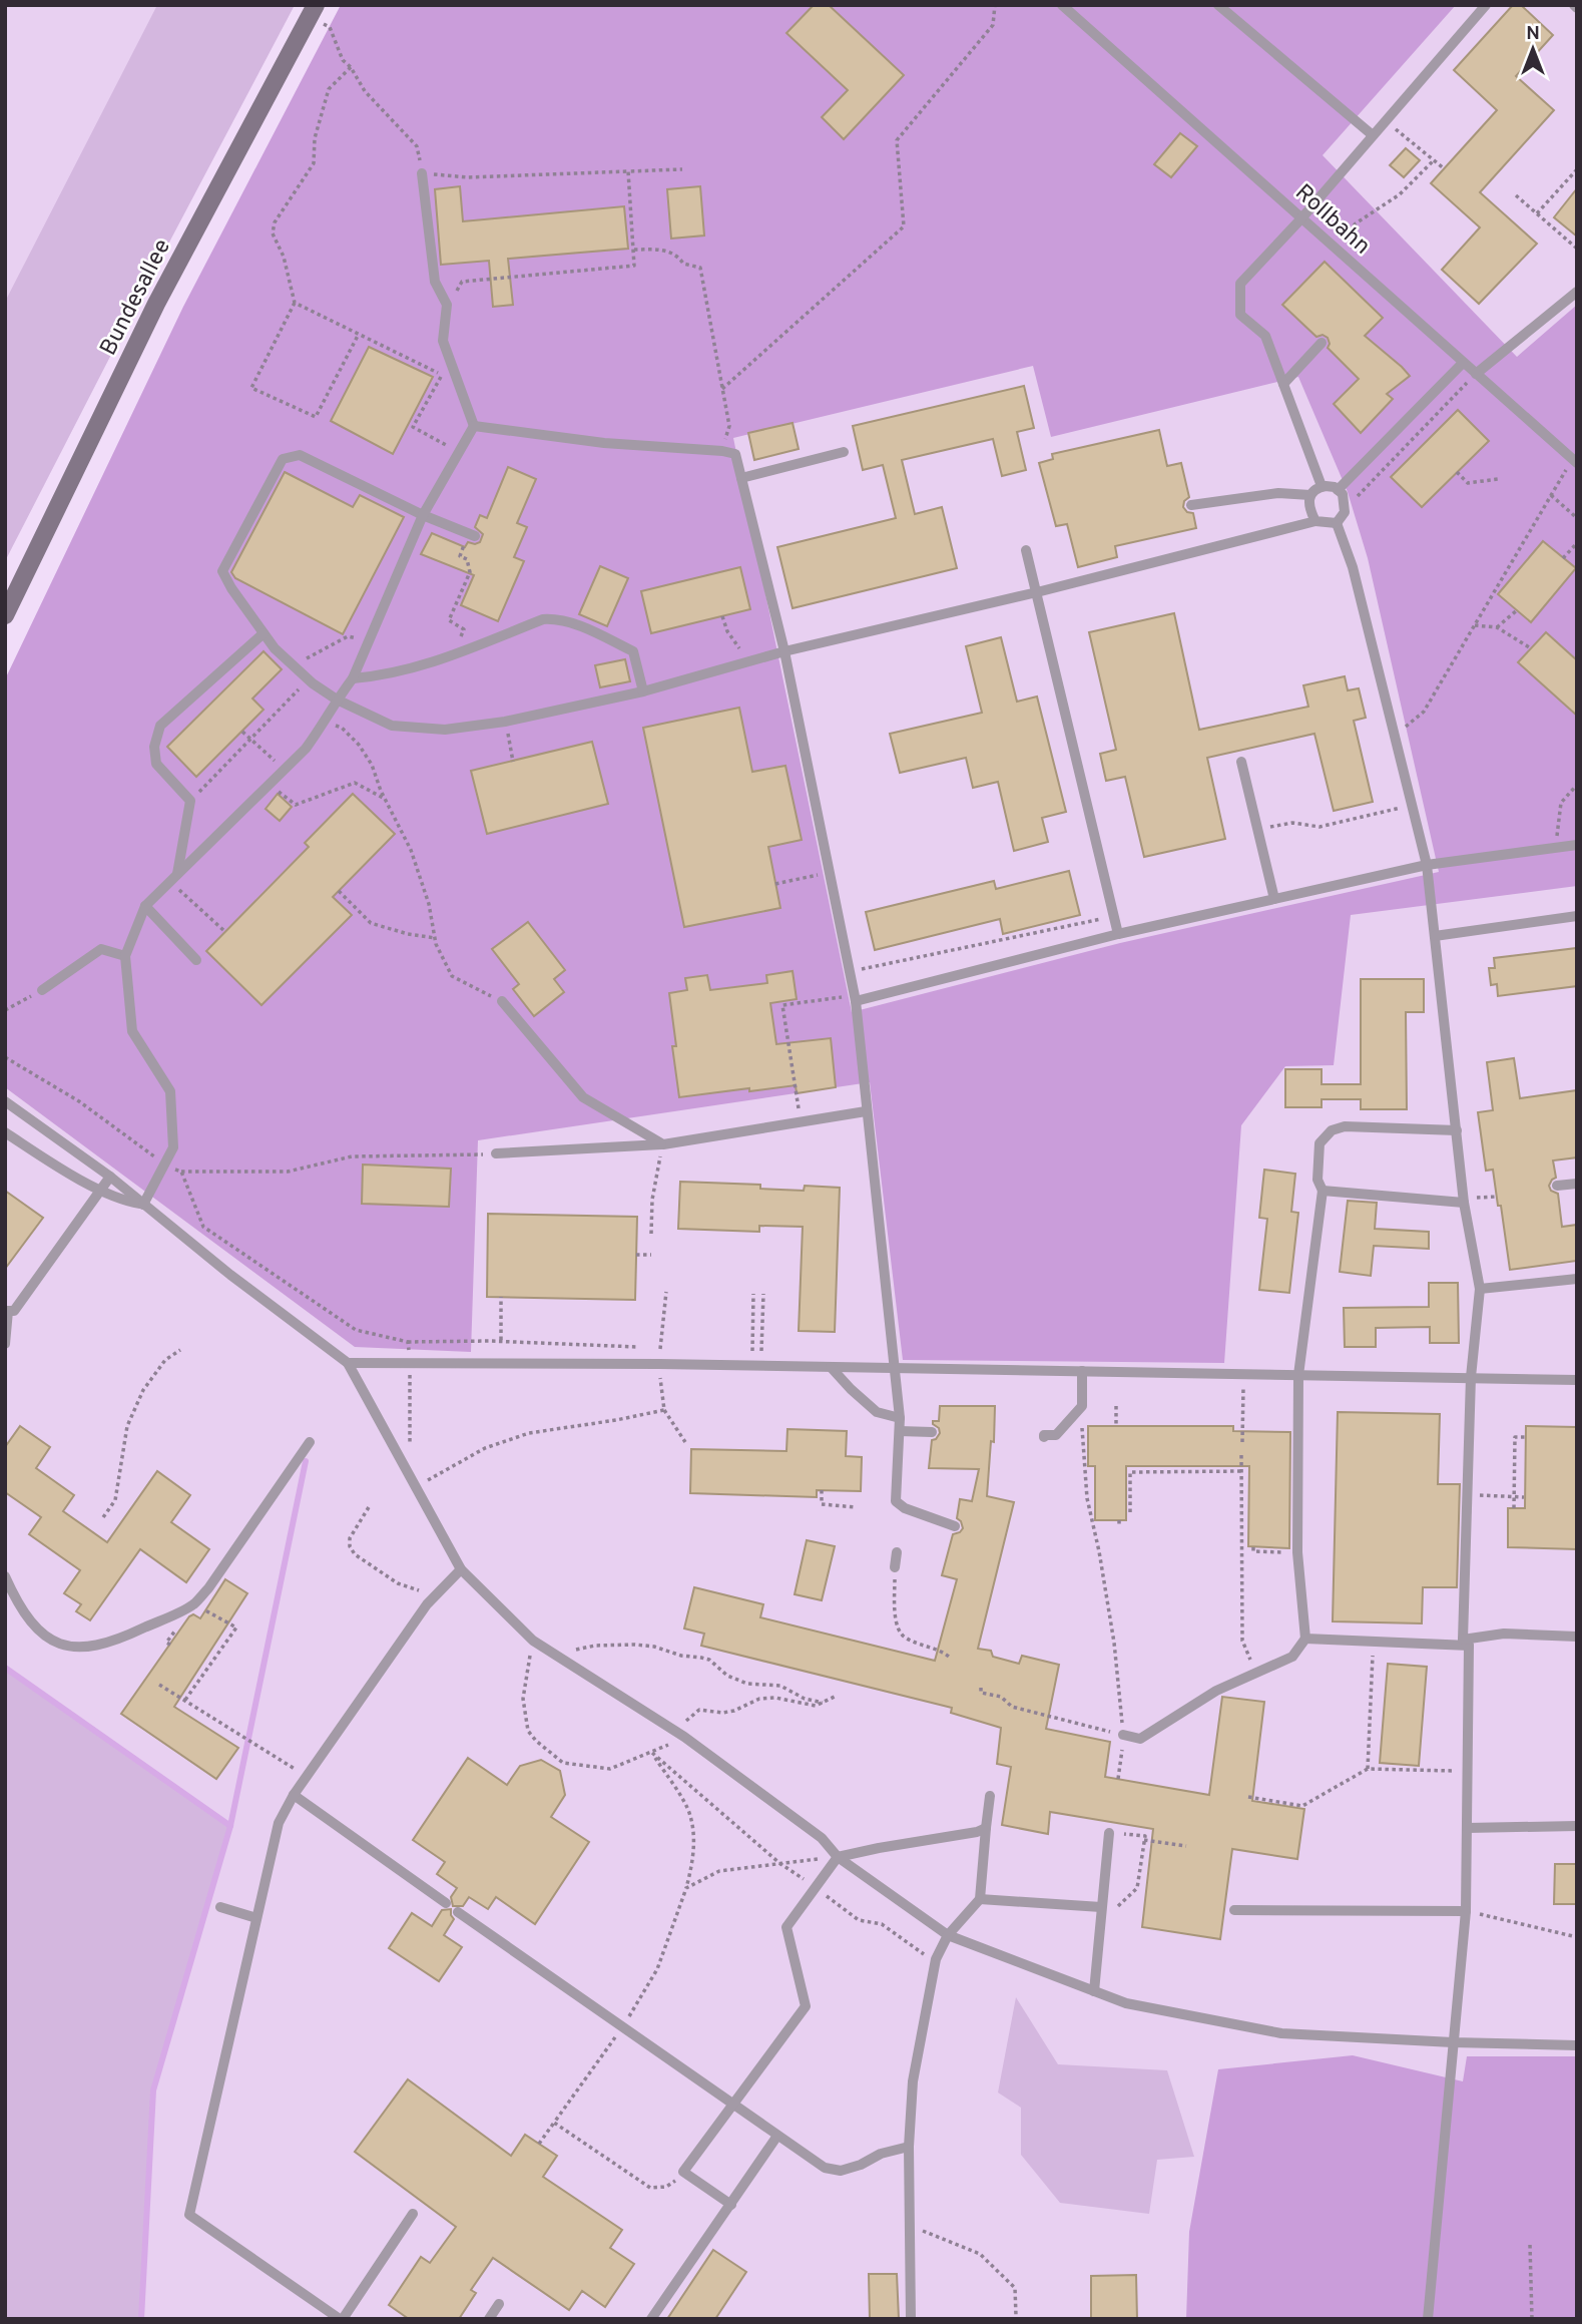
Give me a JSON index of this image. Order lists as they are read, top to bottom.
{
  "streets": {
    "main road": ["Bundesallee"],
    "lane": ["Rollbahn"]
  },
  "north": "top"
}
